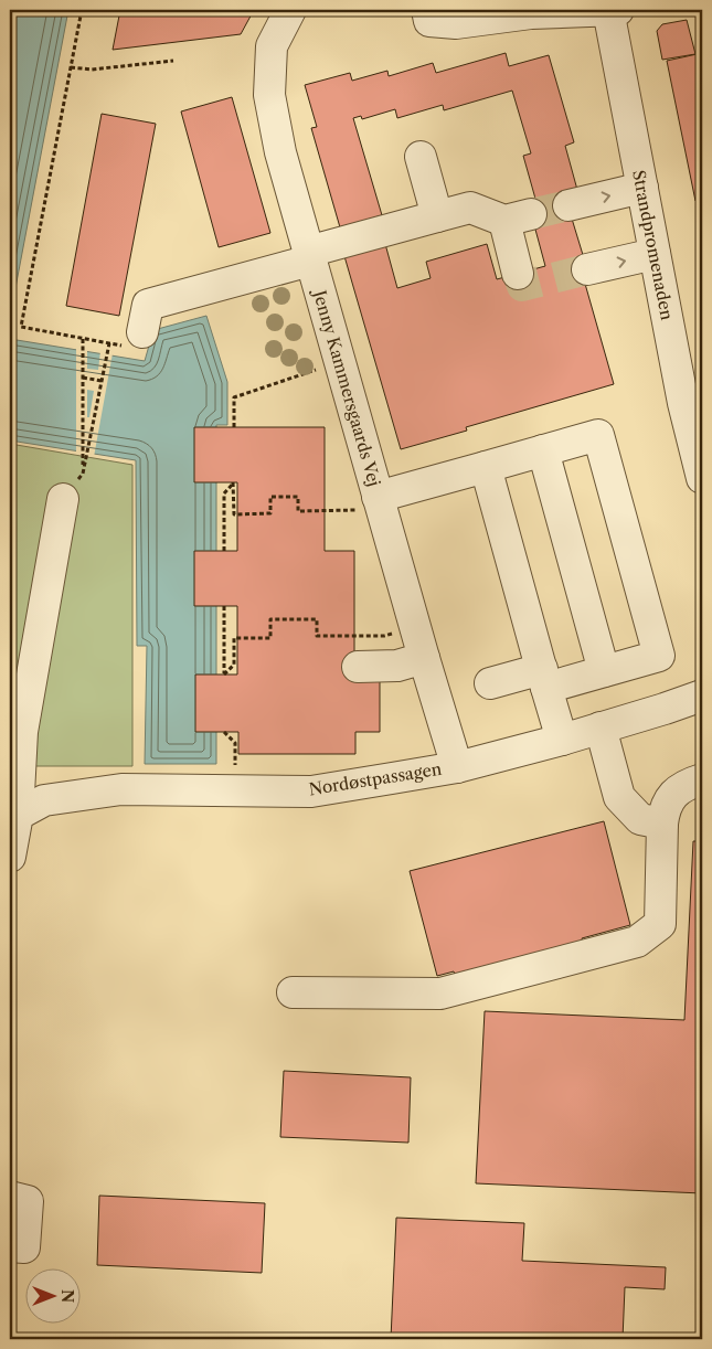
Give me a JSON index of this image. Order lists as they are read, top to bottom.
{
  "streets": {
    "street": ["Strandpromenaden", "Jenny Kammersgaards Vej", "Nordøstpassagen"]
  },
  "crossings": [
    ["Jenny Kammersgaards Vej", "Nordøstpassagen"]
  ],
  "north": "right"
}
